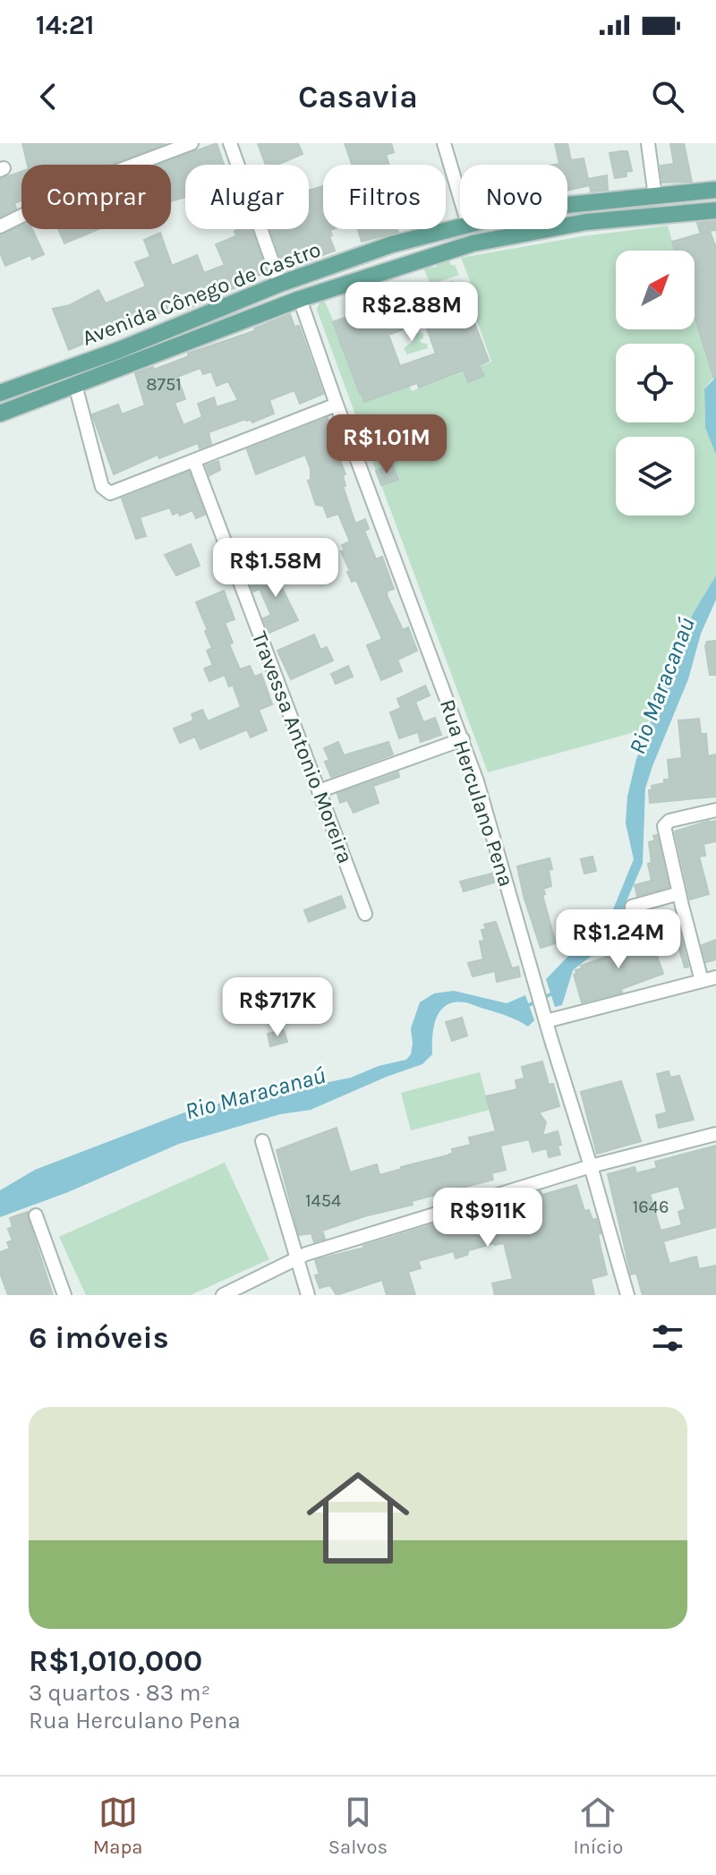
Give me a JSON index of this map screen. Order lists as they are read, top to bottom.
{
  "streets": {
    "main road": ["Avenida Cônego de Castro"],
    "street": ["Travessa Antonio Moreira", "Rua Herculano Pena"]
  },
  "crossings": [
    ["Avenida Cônego de Castro", "Rua Herculano Pena"]
  ],
  "water": ["Rio Maracanaú"],
  "house_numbers": ["8751", "1454", "1646"],
  "north": "top right",
  "page": {
    "status": "14:21",
    "header": "Casavia",
    "chip": [
      "Comprar",
      "Alugar",
      "Filtros",
      "Novo"
    ],
    "price": [
      "R$2.88M",
      "R$1.01M",
      "R$1.58M",
      "R$1.24M",
      "R$717K",
      "R$911K"
    ],
    "heading": "6 imóveis",
    "list": [
      {
        "name": "R$1,010,000",
        "note": "3 quartos · 83 m² · Rua Herculano Pena"
      }
    ],
    "tabs": ["Mapa", "Salvos", "Início"]
  }
}
